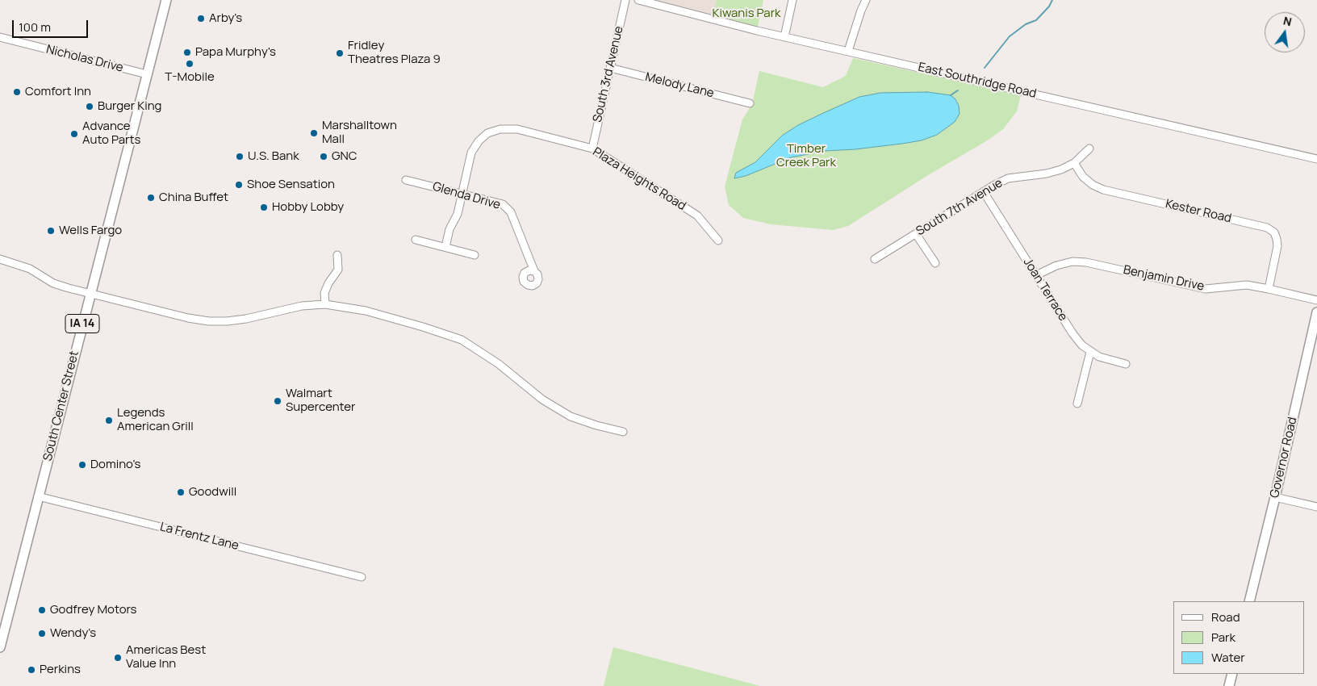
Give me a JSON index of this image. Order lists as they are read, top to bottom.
{
  "streets": {
    "main road": ["IA 14", "South Center Street", "Governor Road"],
    "street": [
      "Nicholas Drive",
      "South 3rd Avenue",
      "East Southridge Road",
      "Melody Lane",
      "Plaza Heights Road",
      "Glenda Drive",
      "South 7th Avenue",
      "Kester Road",
      "Benjamin Drive",
      "Joan Terrace",
      "La Frentz Lane"
    ]
  },
  "crossings": [
    ["Nicholas Drive", "South Center Street"],
    ["South 3rd Avenue", "Melody Lane"],
    ["South 3rd Avenue", "Plaza Heights Road"],
    ["Plaza Heights Road", "Glenda Drive"],
    ["South 7th Avenue", "Kester Road"],
    ["South 7th Avenue", "Joan Terrace"],
    ["Kester Road", "Benjamin Drive"],
    ["Benjamin Drive", "Joan Terrace"],
    ["South Center Street", "La Frentz Lane"]
  ],
  "parks": ["Kiwanis Park", "Timber Creek Park"],
  "places": [
    "Arby's",
    "Papa Murphy's",
    "Fridley Theatres Plaza 9",
    "T-Mobile",
    "Comfort Inn",
    "Burger King",
    "Marshalltown Mall",
    "Advance Auto Parts",
    "U.S. Bank",
    "GNC",
    "Shoe Sensation",
    "China Buffet",
    "Hobby Lobby",
    "Wells Fargo",
    "Walmart Supercenter",
    "Legends American Grill",
    "Domino's",
    "Goodwill",
    "Godfrey Motors",
    "Wendy's",
    "Americas Best Value Inn",
    "Perkins"
  ],
  "legend": ["Road", "Park", "Water"],
  "scale_bar": "100 m",
  "north": "top"
}
